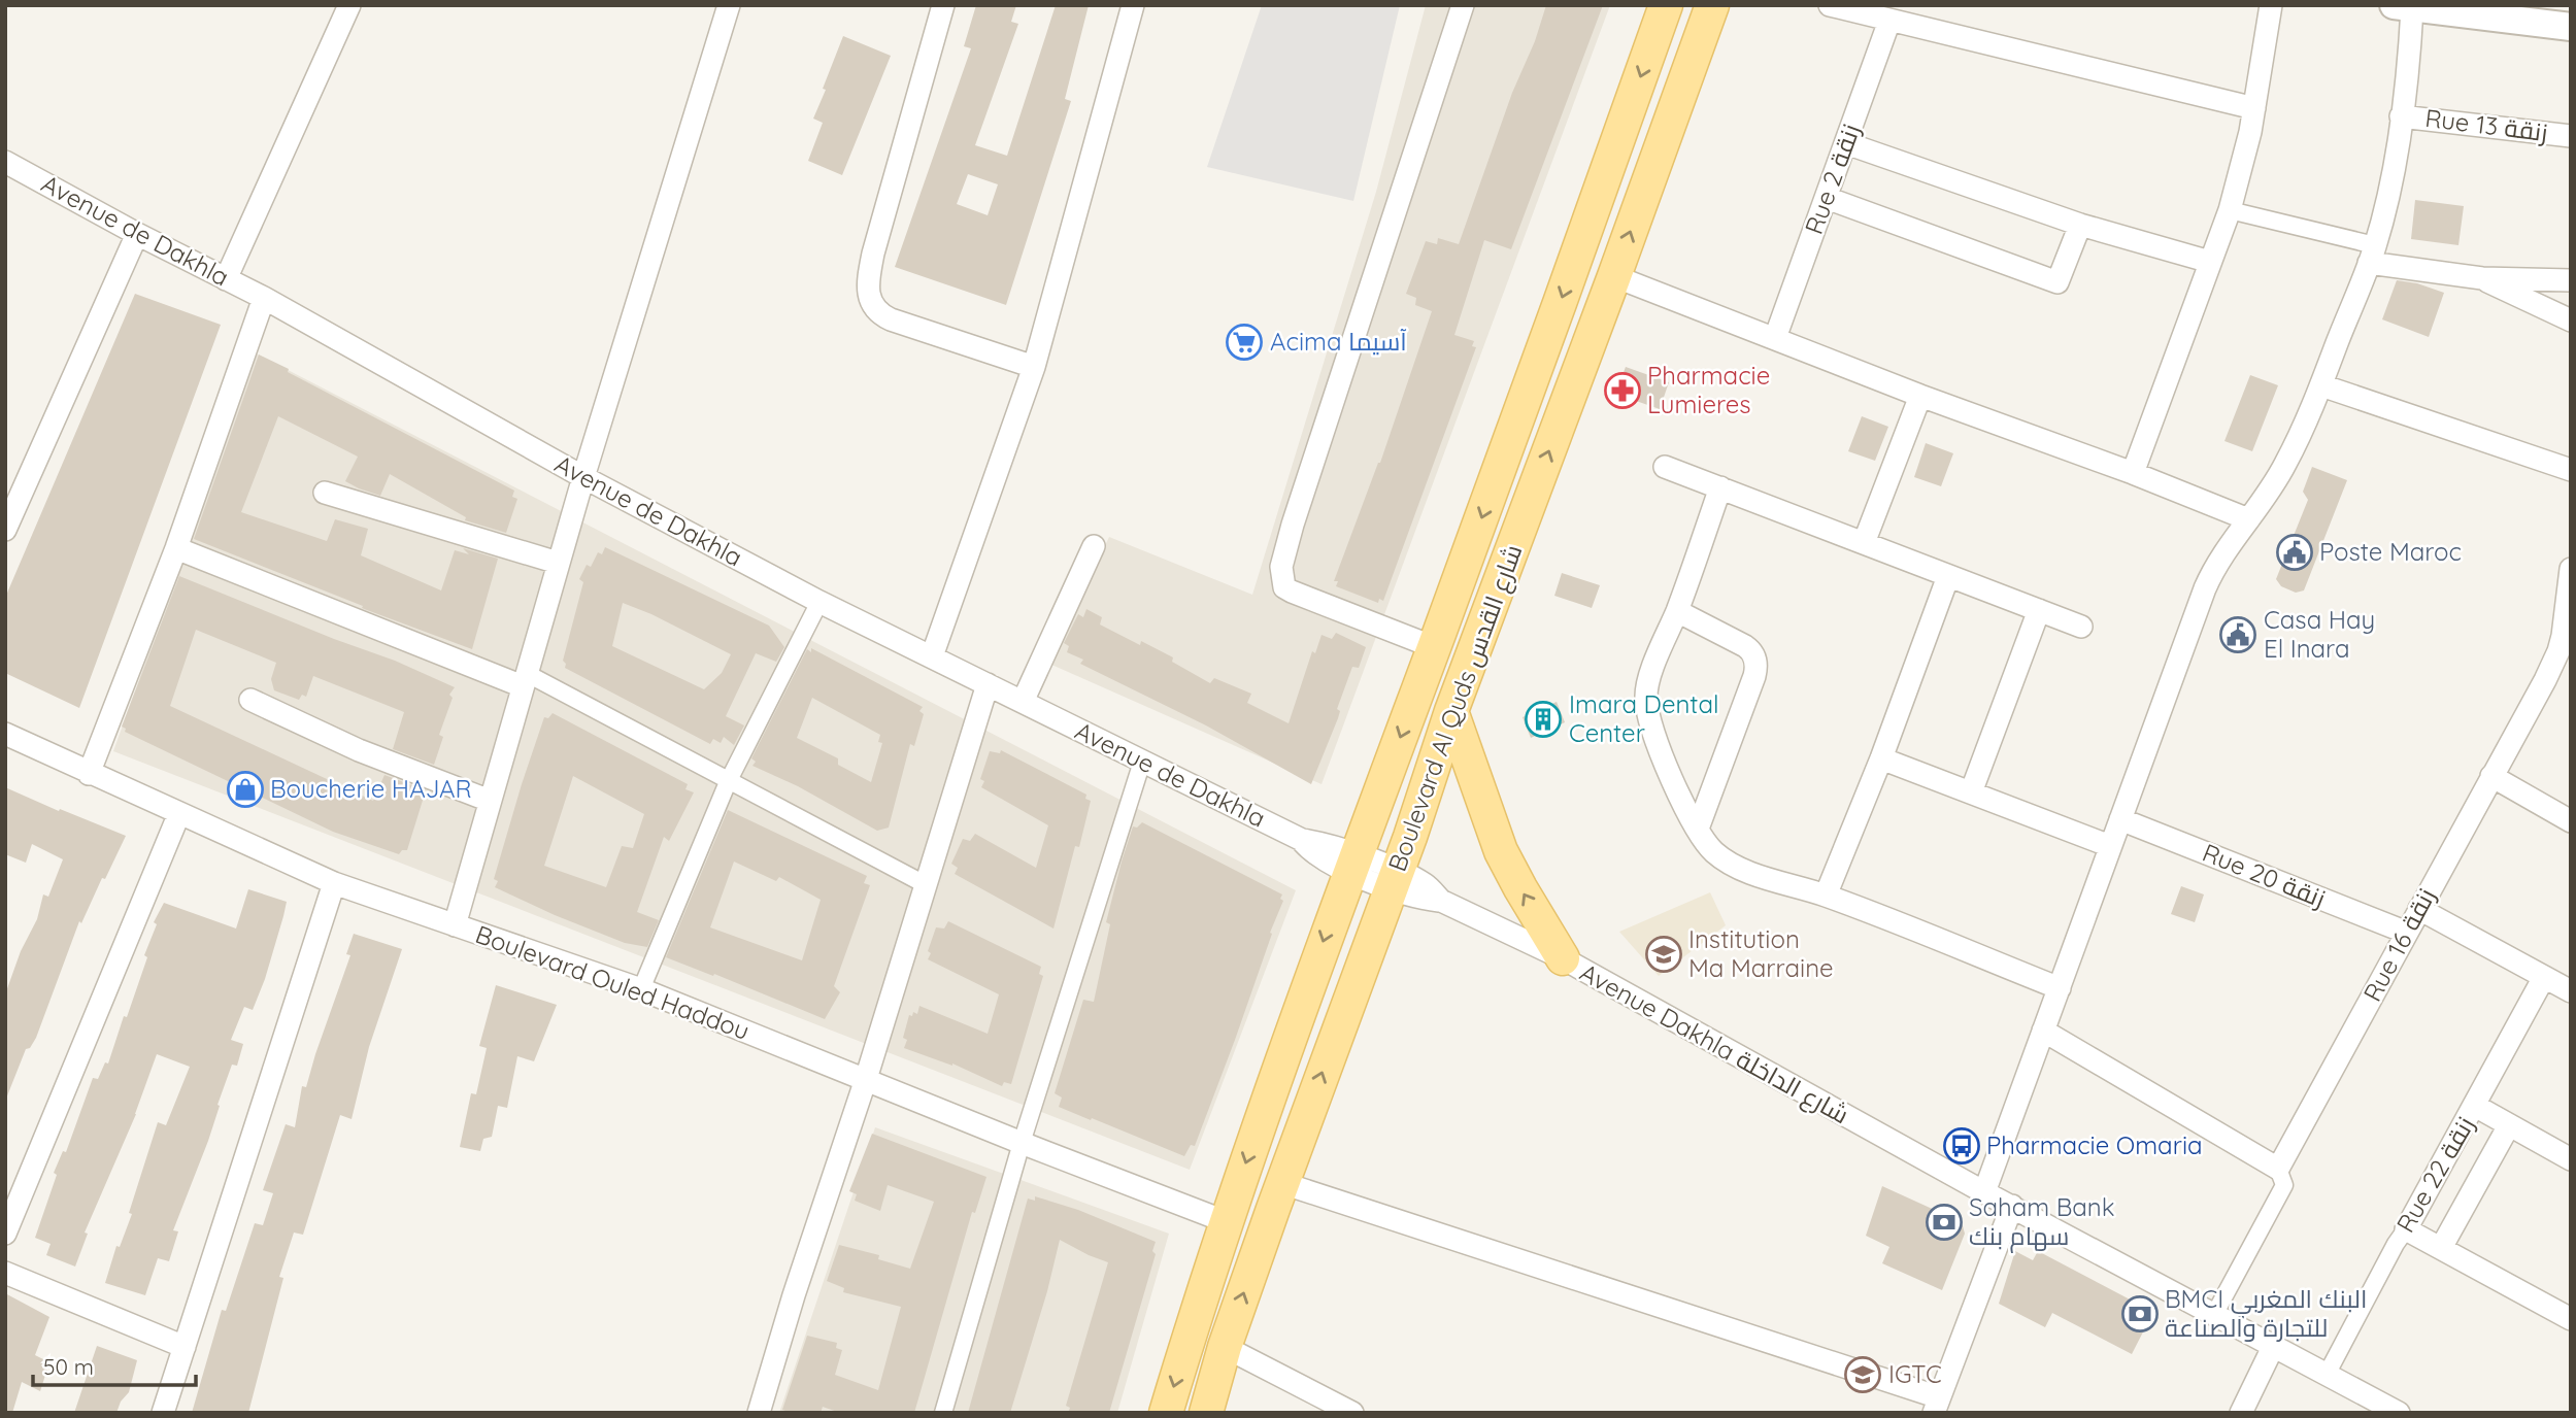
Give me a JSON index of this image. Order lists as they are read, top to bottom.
{
  "streets": {
    "main road": ["Boulevard Al Quds شارع القدس"],
    "street": [
      "Rue 13 زنقة",
      "Rue 2 زنقة",
      "Avenue de Dakhla",
      "Rue 20 زنقة",
      "Rue 16 زنقة",
      "Boulevard Ouled Haddou",
      "Avenue Dakhla شارع الداخلة",
      "Rue 22 زنقة"
    ]
  },
  "crossings": [
    ["Avenue de Dakhla", "Boulevard Al Quds شارع القدس"],
    ["Avenue de Dakhla", "Avenue Dakhla شارع الداخلة"],
    ["Boulevard Al Quds شارع القدس", "Boulevard Ouled Haddou"],
    ["Boulevard Al Quds شارع القدس", "Avenue Dakhla شارع الداخلة"],
    ["Rue 20 زنقة", "Rue 16 زنقة"],
    ["Rue 16 زنقة", "Avenue Dakhla شارع الداخلة"],
    ["Avenue Dakhla شارع الداخلة", "Rue 22 زنقة"]
  ],
  "places": {
    "supermarket": ["Acima آسيما"],
    "pharmacy": ["Pharmacie Lumieres"],
    "public building": ["Poste Maroc", "Casa Hay El Inara"],
    "building": ["Imara Dental Center"],
    "shop": ["Boucherie HAJAR"],
    "school or university": ["Institution Ma Marraine", "IGTC"],
    "bus stop": ["Pharmacie Omaria"],
    "bank": ["Saham Bank سهام بنك", "BMCI البنك المغربي للتجارة والصناعة"]
  },
  "scale_bar": "50 m"
}
